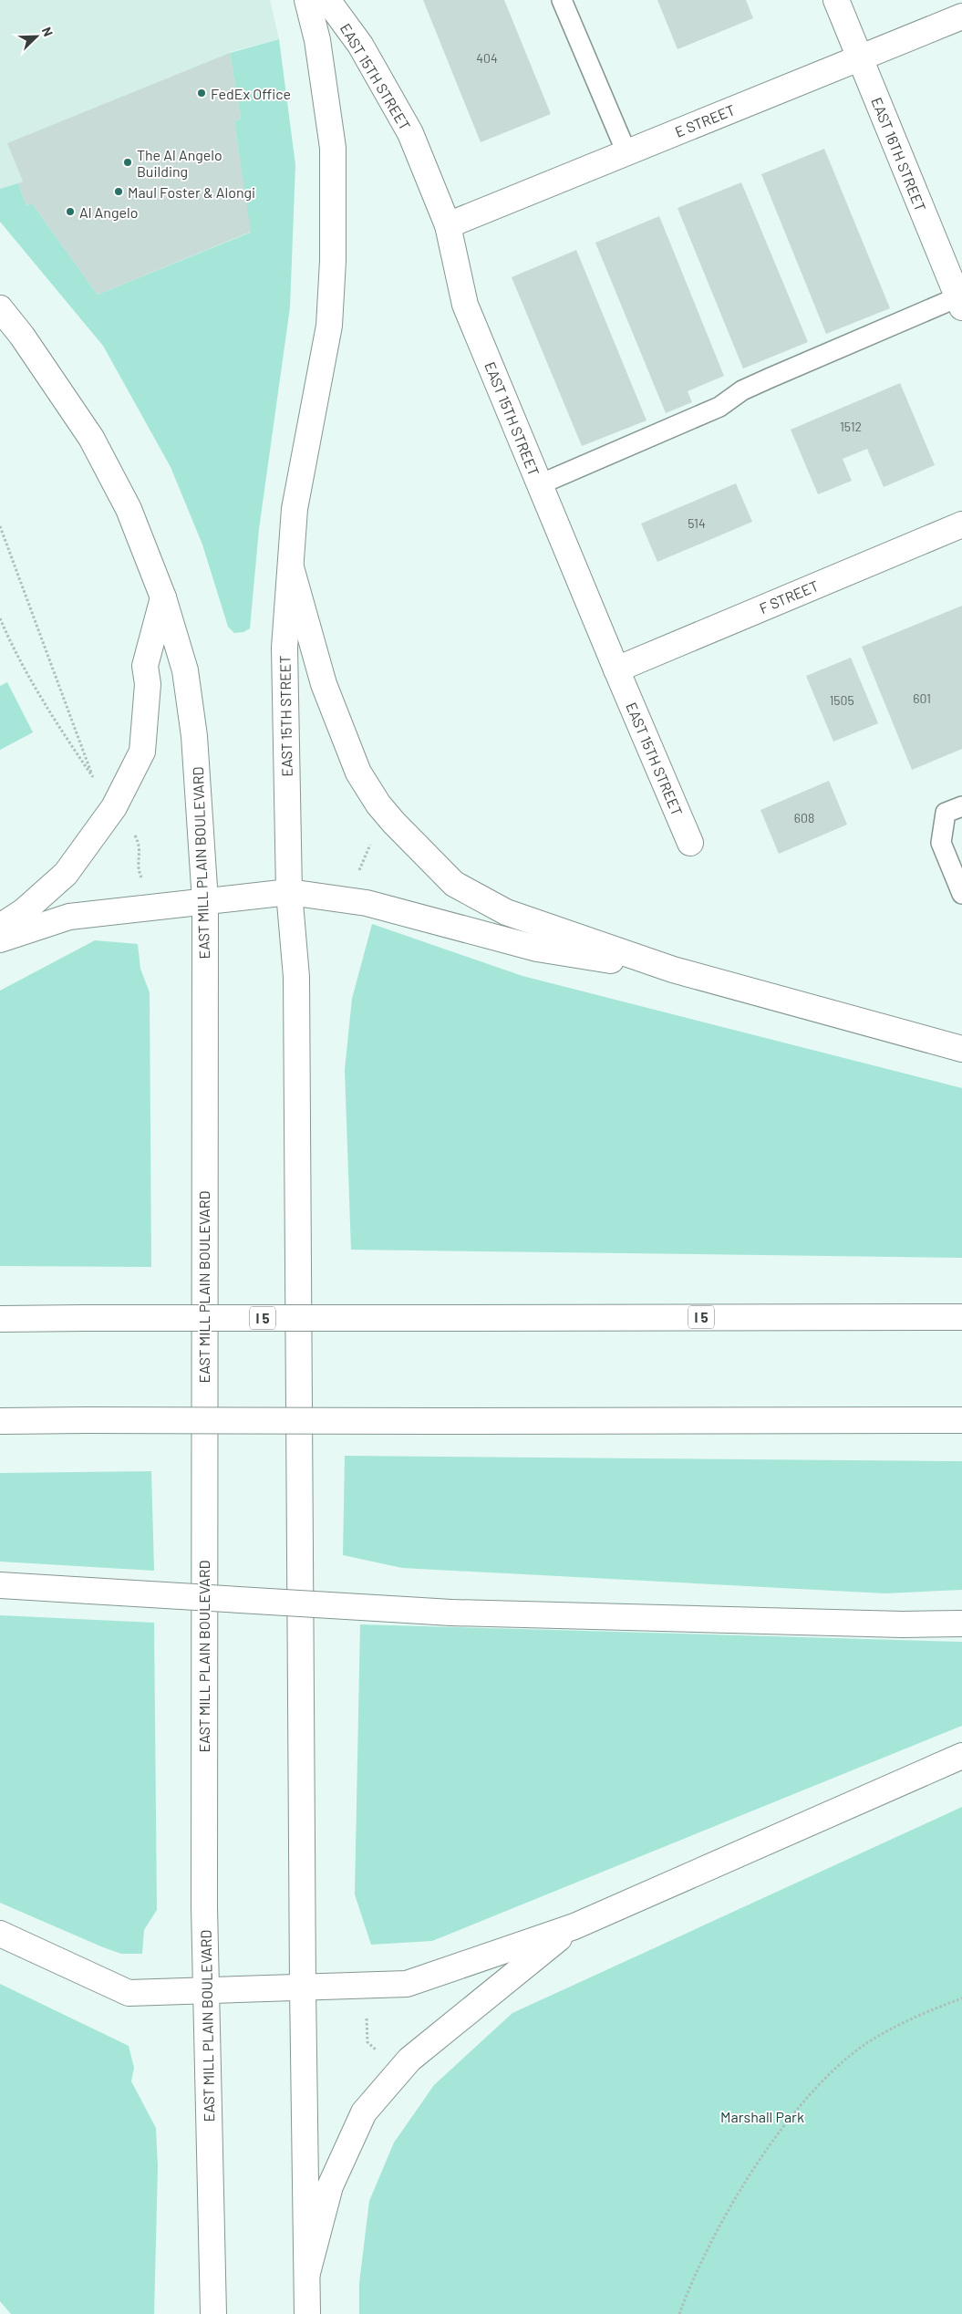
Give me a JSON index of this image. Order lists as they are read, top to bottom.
{
  "streets": {
    "main road": [
      "EAST 15TH STREET",
      "E STREET",
      "EAST 16TH STREET",
      "F STREET",
      "EAST MILL PLAIN BOULEVARD",
      "I 5"
    ]
  },
  "crossings": [
    ["EAST 15TH STREET", "E STREET"],
    ["EAST 15TH STREET", "F STREET"],
    ["E STREET", "EAST 16TH STREET"]
  ],
  "parks": ["Marshall Park"],
  "places": [
    "FedEx Office",
    "The Al Angelo Building",
    "Maul Foster & Alongi",
    "Al Angelo"
  ],
  "house_numbers": [
    "404",
    "1512",
    "514",
    "601",
    "1505",
    "608"
  ],
  "north": "top right"
}
